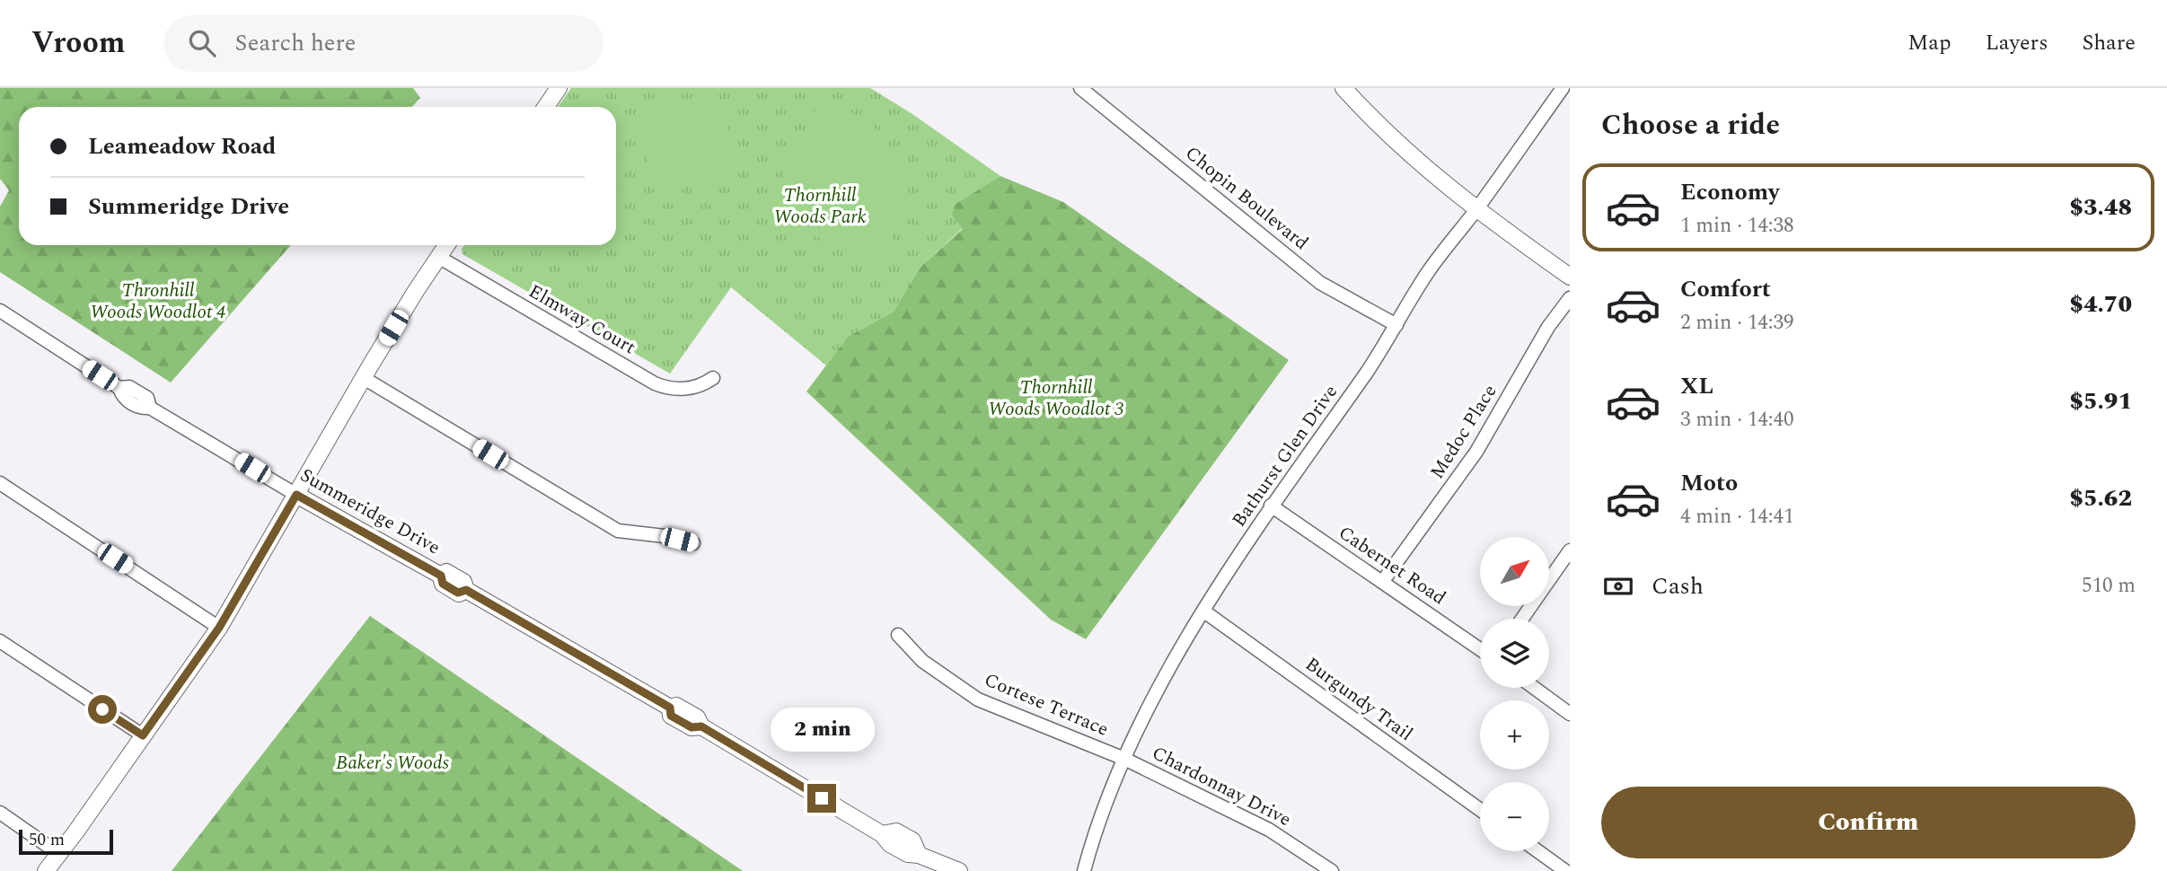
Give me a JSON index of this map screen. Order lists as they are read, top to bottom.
{
  "streets": {
    "street": [
      "Chopin Boulevard",
      "Elmway Court",
      "Medoc Place",
      "Bathurst Glen Drive",
      "Summeridge Drive",
      "Cabernet Road",
      "Burgundy Trail",
      "Cortese Terrace",
      "Chardonnay Drive"
    ]
  },
  "crossings": [
    ["Chopin Boulevard", "Bathurst Glen Drive"],
    ["Medoc Place", "Cabernet Road"],
    ["Bathurst Glen Drive", "Cabernet Road"],
    ["Bathurst Glen Drive", "Burgundy Trail"],
    ["Bathurst Glen Drive", "Cortese Terrace"],
    ["Bathurst Glen Drive", "Chardonnay Drive"],
    ["Cortese Terrace", "Chardonnay Drive"]
  ],
  "parks": [
    "Thornhill Woods Park",
    "Thronhill Woods Woodlot 4",
    "Thornhill Woods Woodlot 3",
    "Baker's Woods"
  ],
  "scale_bar": "50 m",
  "north": "top right",
  "page": {
    "header": "Vroom",
    "search": "Search here",
    "nav": ["Map", "Layers", "Share"],
    "heading": "Choose a ride",
    "banner": ["Leameadow Road", "Summeridge Drive"],
    "list": [
      {
        "name": "Economy",
        "note": "1 min · 14:38",
        "value": "$3.48"
      },
      {
        "name": "Comfort",
        "note": "2 min · 14:39",
        "value": "$4.70"
      },
      {
        "name": "XL",
        "note": "3 min · 14:40",
        "value": "$5.91"
      },
      {
        "name": "Moto",
        "note": "4 min · 14:41",
        "value": "$5.62"
      }
    ],
    "map_buttons": ["+", "−"],
    "pay": ["Cash", "510 m"],
    "bubble": "2 min",
    "buttons": "Confirm",
    "scale": "50 m"
  }
}
